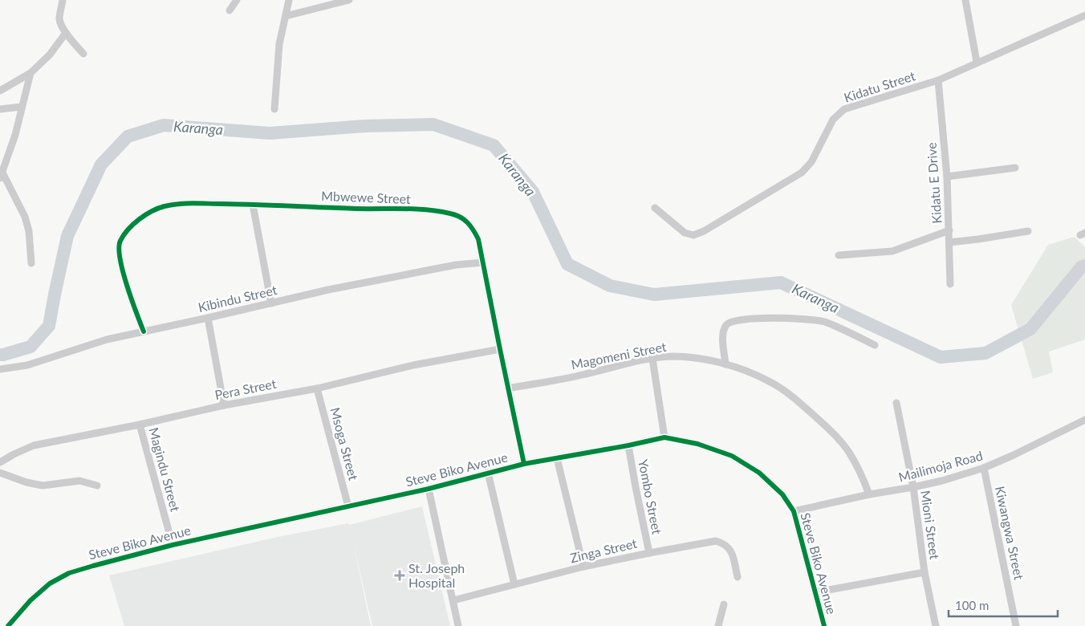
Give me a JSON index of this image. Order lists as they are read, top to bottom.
{
  "streets": {
    "street": [
      "Kidatu Street",
      "Kidatu E Drive",
      "Mbwewe Street",
      "Kibindu Street",
      "Magomeni Street",
      "Pera Street",
      "Msoga Street",
      "Mailimoja Road",
      "Magindu Street",
      "Steve Biko Avenue",
      "Yombo Street",
      "Mioni Street",
      "Kiwangwa Street",
      "Zinga Street"
    ]
  },
  "crossings": [
    ["Kidatu Street", "Kidatu E Drive"],
    ["Mbwewe Street", "Kibindu Street"],
    ["Mbwewe Street", "Magomeni Street"],
    ["Mbwewe Street", "Pera Street"],
    ["Mbwewe Street", "Steve Biko Avenue"],
    ["Magomeni Street", "Mailimoja Road"],
    ["Pera Street", "Msoga Street"],
    ["Pera Street", "Magindu Street"],
    ["Msoga Street", "Steve Biko Avenue"],
    ["Mailimoja Road", "Steve Biko Avenue"],
    ["Mailimoja Road", "Mioni Street"],
    ["Mailimoja Road", "Kiwangwa Street"],
    ["Magindu Street", "Steve Biko Avenue"],
    ["Steve Biko Avenue", "Yombo Street"],
    ["Yombo Street", "Zinga Street"]
  ],
  "water": ["Karanga"],
  "places": {
    "health": ["St. Joseph Hospital"]
  },
  "scale_bar": "100 m"
}
